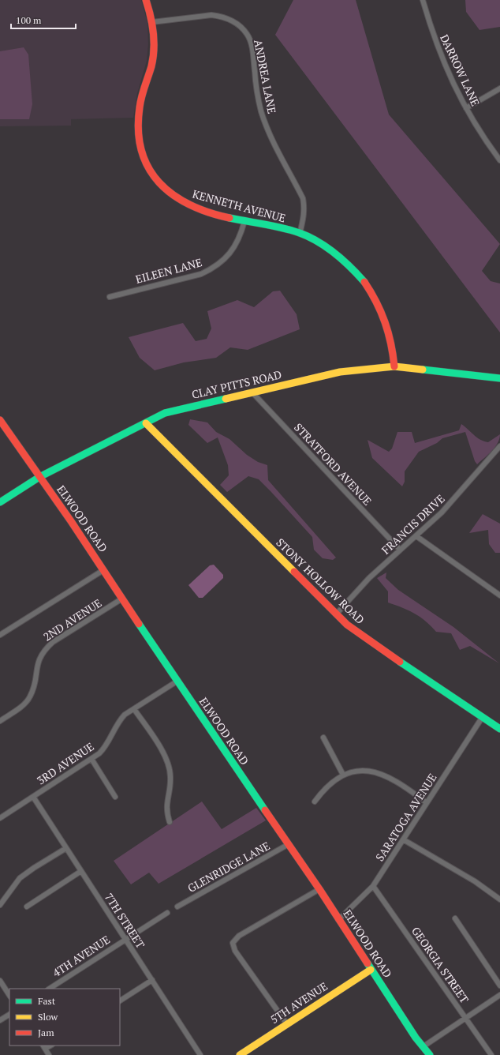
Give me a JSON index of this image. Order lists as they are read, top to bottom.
{
  "streets": {
    "street": [
      "DARROW LANE",
      "ANDREA LANE",
      "KENNETH AVENUE",
      "EILEEN LANE",
      "CLAY PITTS ROAD",
      "STRATFORD AVENUE",
      "ELWOOD ROAD",
      "FRANCIS DRIVE",
      "STONY HOLLOW ROAD",
      "2ND AVENUE",
      "3RD AVENUE",
      "SARATOGA AVENUE",
      "GLENRIDGE LANE",
      "7TH STREET",
      "4TH AVENUE",
      "GEORGIA STREET",
      "5TH AVENUE"
    ]
  },
  "crossings": [
    ["ANDREA LANE", "KENNETH AVENUE"],
    ["KENNETH AVENUE", "EILEEN LANE"],
    ["KENNETH AVENUE", "CLAY PITTS ROAD"],
    ["CLAY PITTS ROAD", "STRATFORD AVENUE"],
    ["CLAY PITTS ROAD", "ELWOOD ROAD"],
    ["CLAY PITTS ROAD", "STONY HOLLOW ROAD"],
    ["STRATFORD AVENUE", "FRANCIS DRIVE"],
    ["ELWOOD ROAD", "2ND AVENUE"],
    ["ELWOOD ROAD", "3RD AVENUE"],
    ["ELWOOD ROAD", "SARATOGA AVENUE"],
    ["ELWOOD ROAD", "GLENRIDGE LANE"],
    ["ELWOOD ROAD", "5TH AVENUE"],
    ["FRANCIS DRIVE", "STONY HOLLOW ROAD"],
    ["STONY HOLLOW ROAD", "SARATOGA AVENUE"],
    ["3RD AVENUE", "7TH STREET"],
    ["SARATOGA AVENUE", "GEORGIA STREET"],
    ["7TH STREET", "4TH AVENUE"]
  ],
  "legend": ["Fast", "Slow", "Jam"],
  "scale_bar": "100 m"
}
